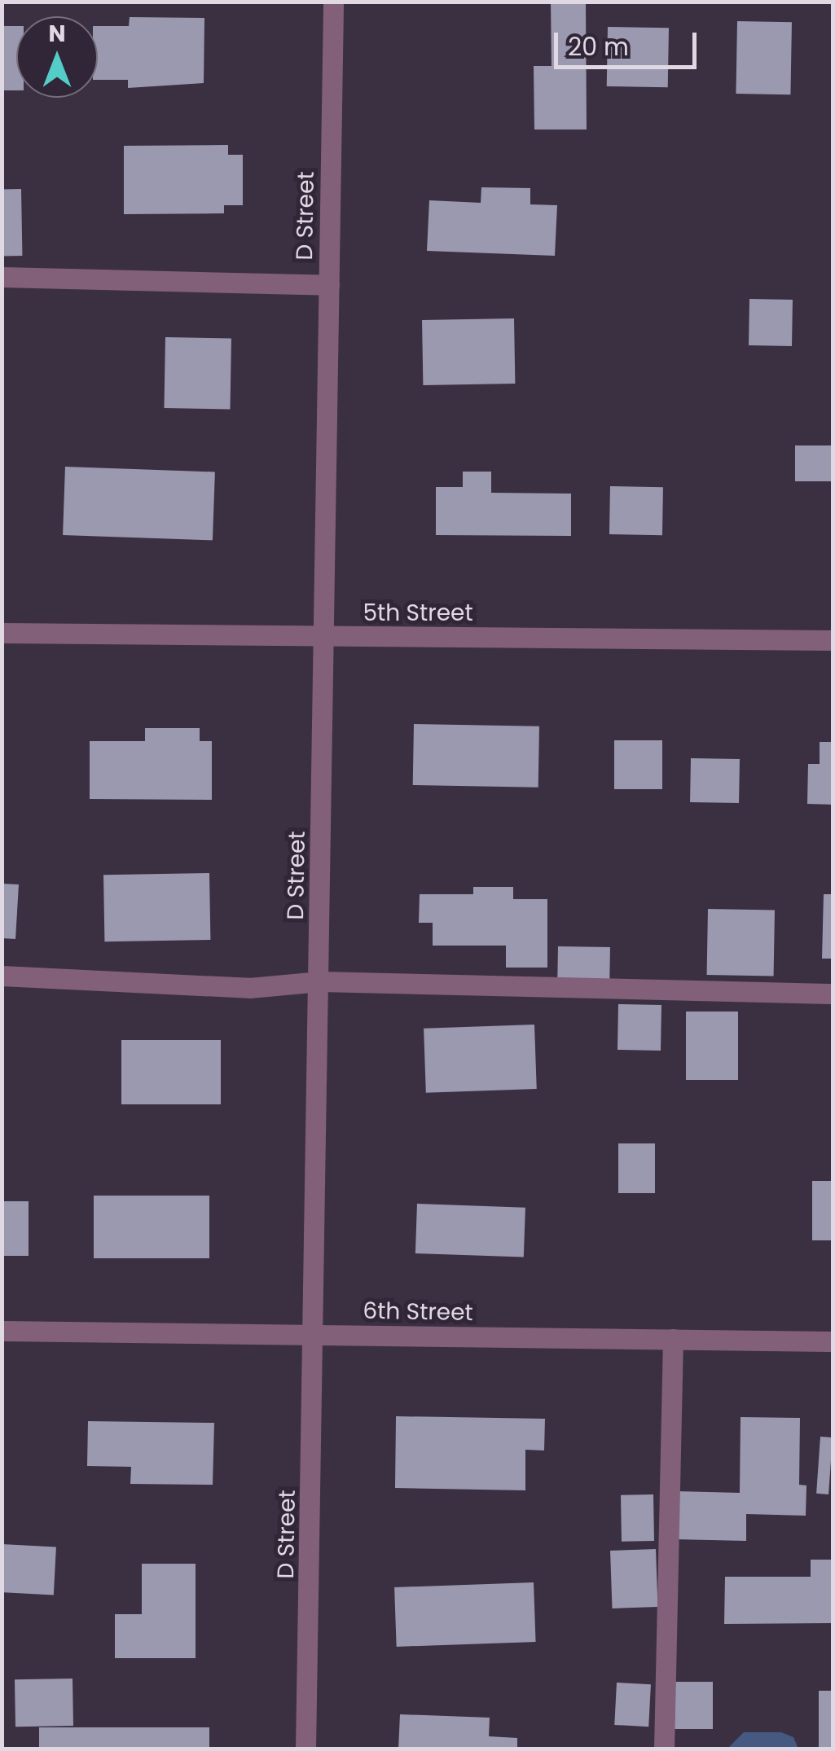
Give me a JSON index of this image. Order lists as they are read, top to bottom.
{
  "streets": {
    "street": ["D Street", "5th Street", "6th Street"]
  },
  "crossings": [
    ["D Street", "5th Street"],
    ["D Street", "6th Street"]
  ],
  "scale_bar": "20 m",
  "north": "top"
}
